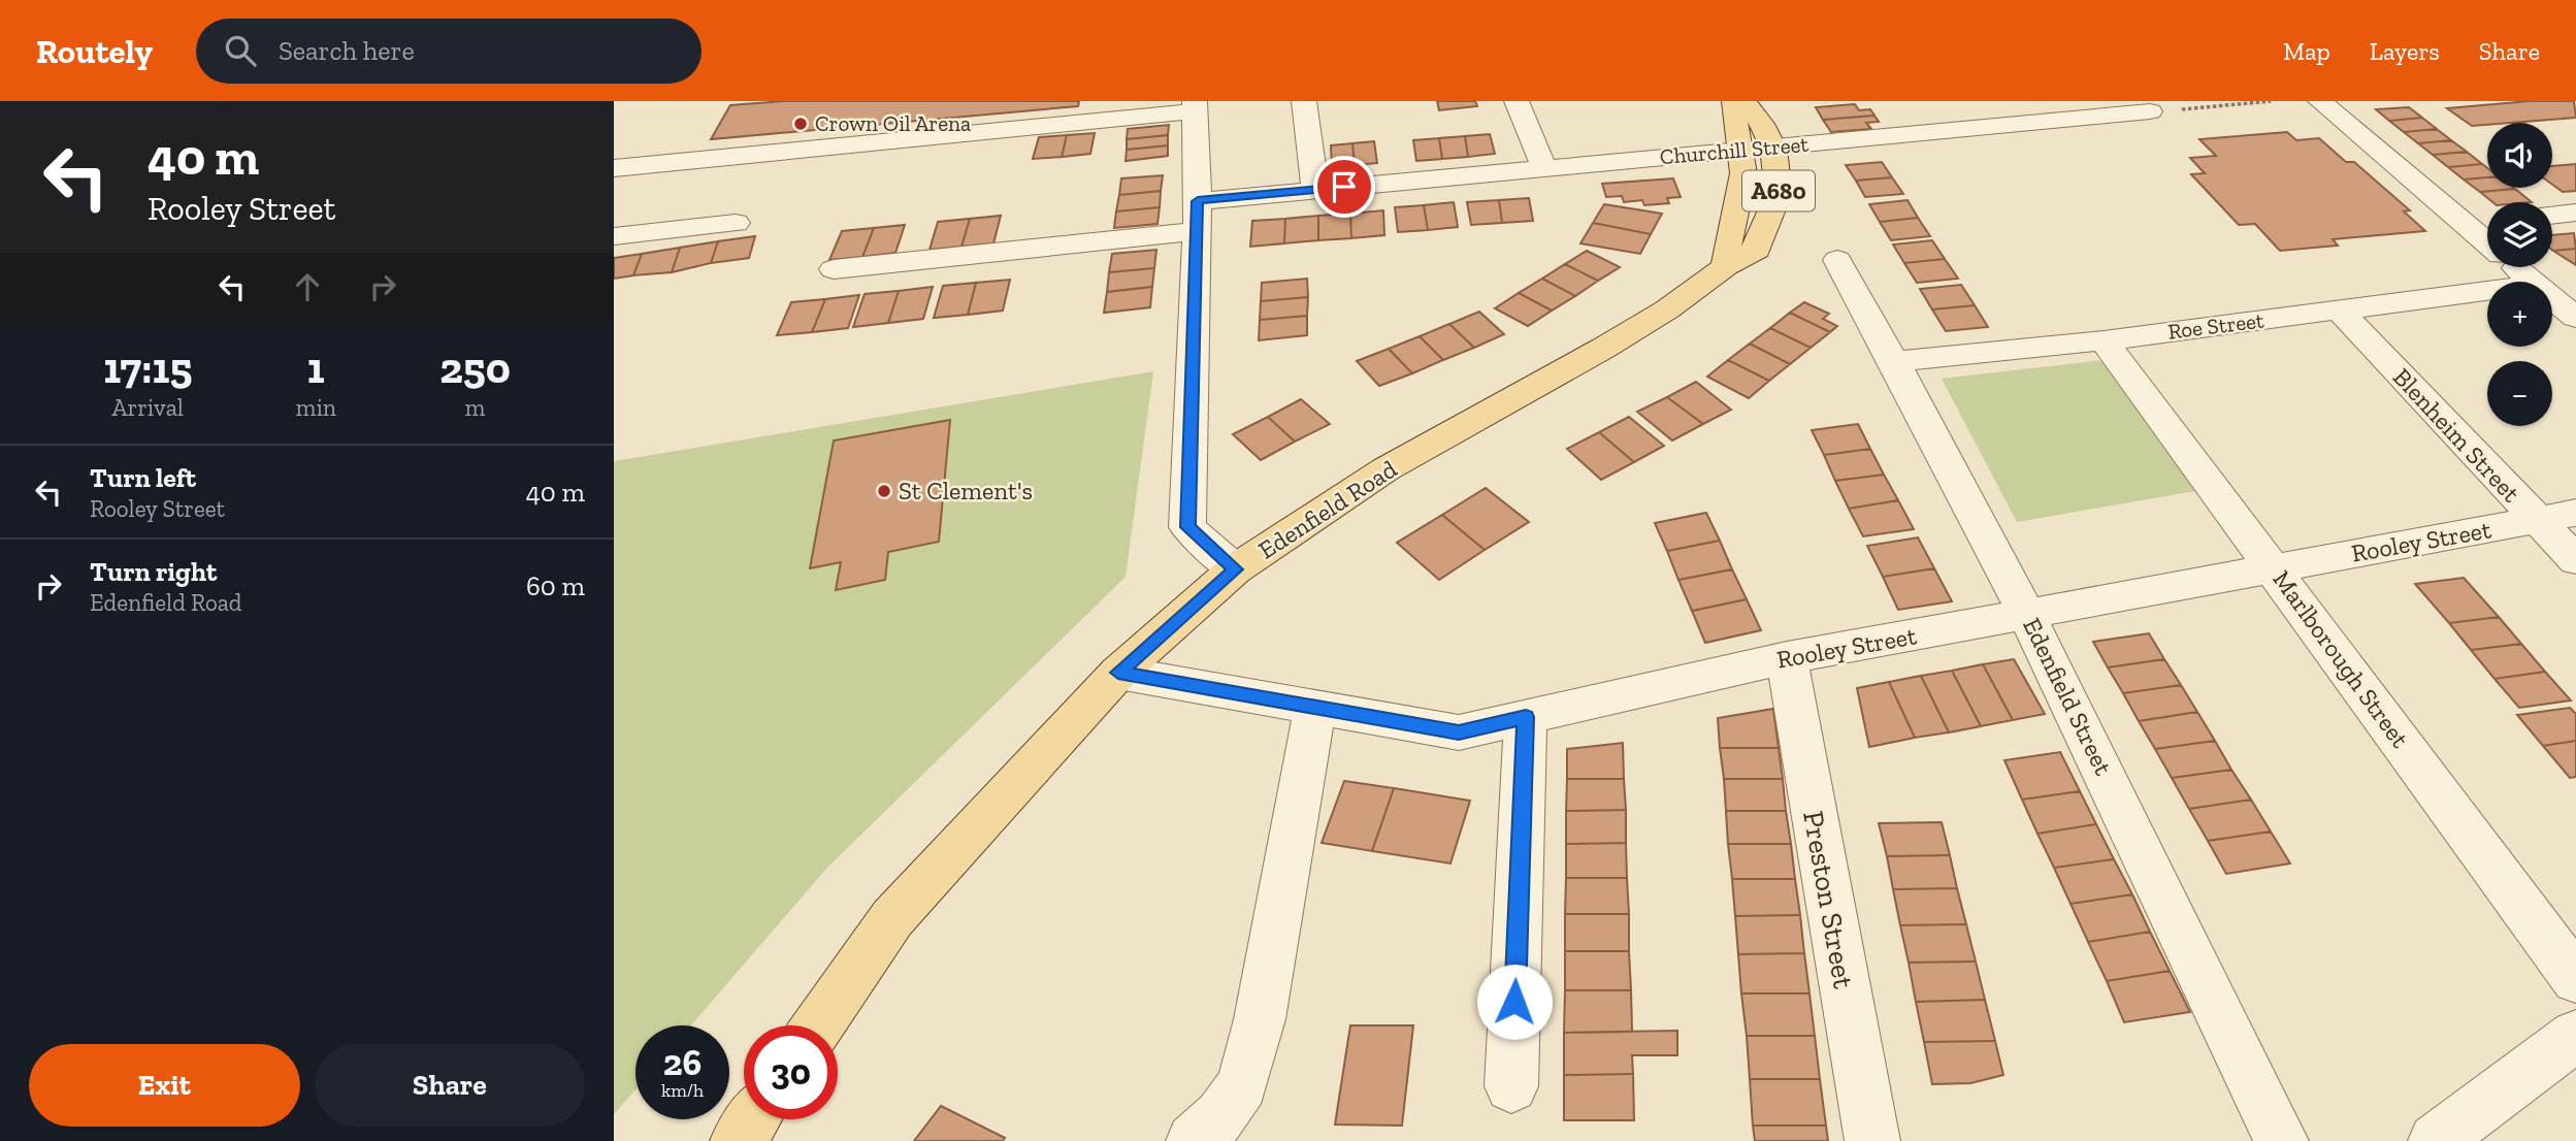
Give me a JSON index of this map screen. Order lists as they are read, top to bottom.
{
  "streets": {
    "main road": ["A680", "Edenfield Road"],
    "street": [
      "Churchill Street",
      "Roe Street",
      "Blenheim Street",
      "Rooley Street",
      "Marlborough Street",
      "Edenfield Street",
      "Preston Street"
    ]
  },
  "crossings": [
    ["Churchill Street", "Edenfield Road"],
    ["Roe Street", "Blenheim Street"],
    ["Roe Street", "Marlborough Street"],
    ["Roe Street", "Edenfield Street"],
    ["Blenheim Street", "Rooley Street"],
    ["Edenfield Road", "Rooley Street"],
    ["Rooley Street", "Marlborough Street"],
    ["Rooley Street", "Edenfield Street"],
    ["Rooley Street", "Preston Street"]
  ],
  "places": ["Crown Oil Arena", "St Clement's"],
  "page": {
    "header": "Routely",
    "search": "Search here",
    "nav": ["Map", "Layers", "Share"],
    "turn": ["40 m", "Rooley Street"],
    "map_buttons": ["+", "−"],
    "eta": [
      "17:15",
      "Arrival",
      "1",
      "min",
      "250",
      "m"
    ],
    "list": [
      {
        "name": "Turn left",
        "note": "Rooley Street",
        "value": "40 m"
      },
      {
        "name": "Turn right",
        "note": "Edenfield Road",
        "value": "60 m"
      }
    ],
    "speed": "26 km/h",
    "limit": "30",
    "buttons": ["Exit", "Share"]
  }
}
